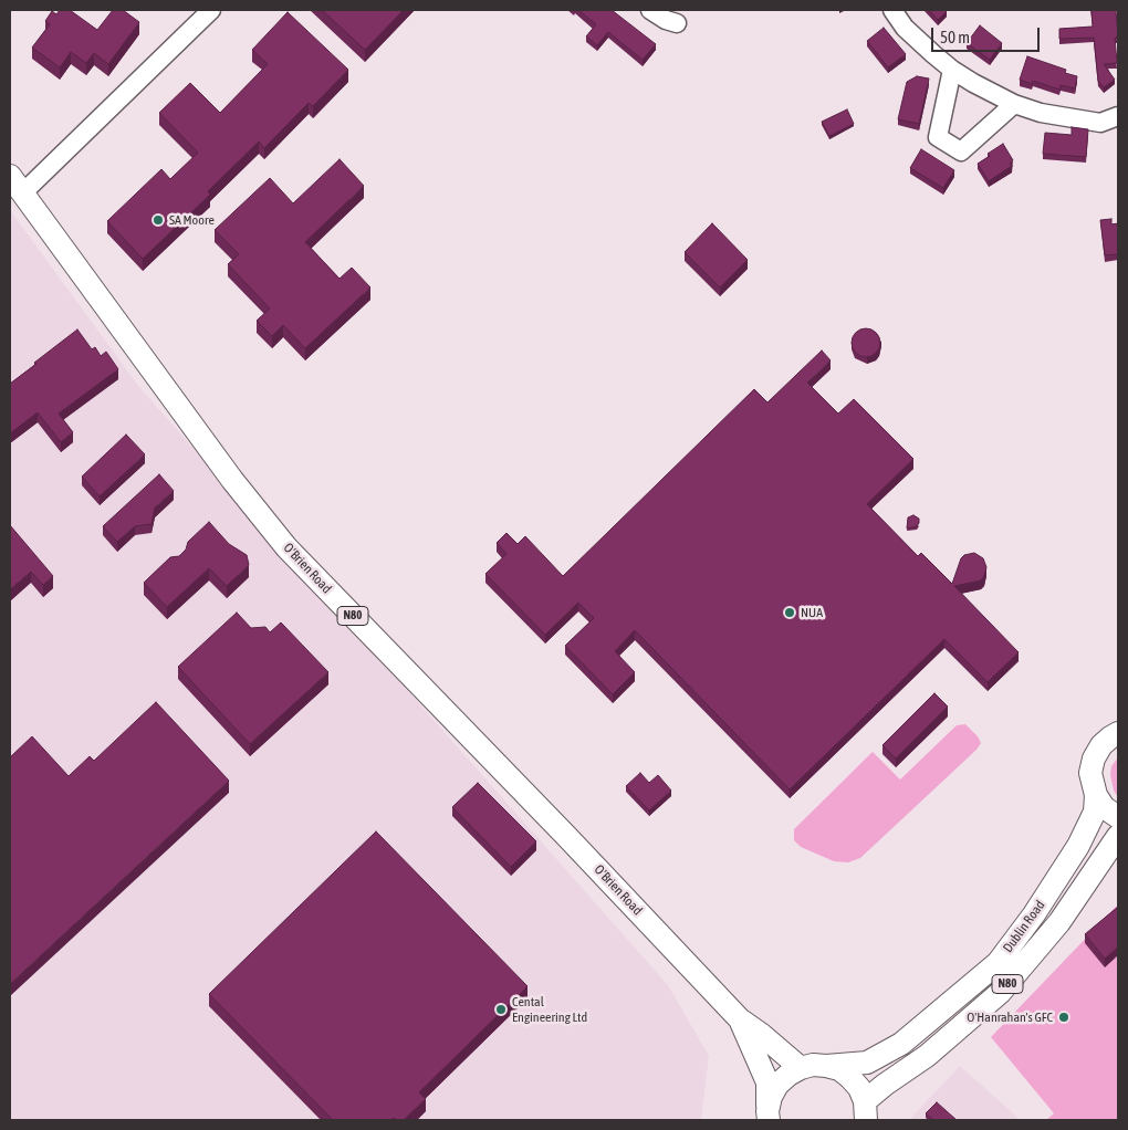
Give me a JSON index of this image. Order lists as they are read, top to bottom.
{
  "streets": {
    "main road": ["O'Brien Road", "N80", "Dublin Road"]
  },
  "crossings": [
    ["O'Brien Road", "N80"],
    ["N80", "Dublin Road"]
  ],
  "places": [
    "SA Moore",
    "NUA",
    "Cental Engineering Ltd",
    "O'Hanrahan's GFC"
  ],
  "scale_bar": "50 m"
}
